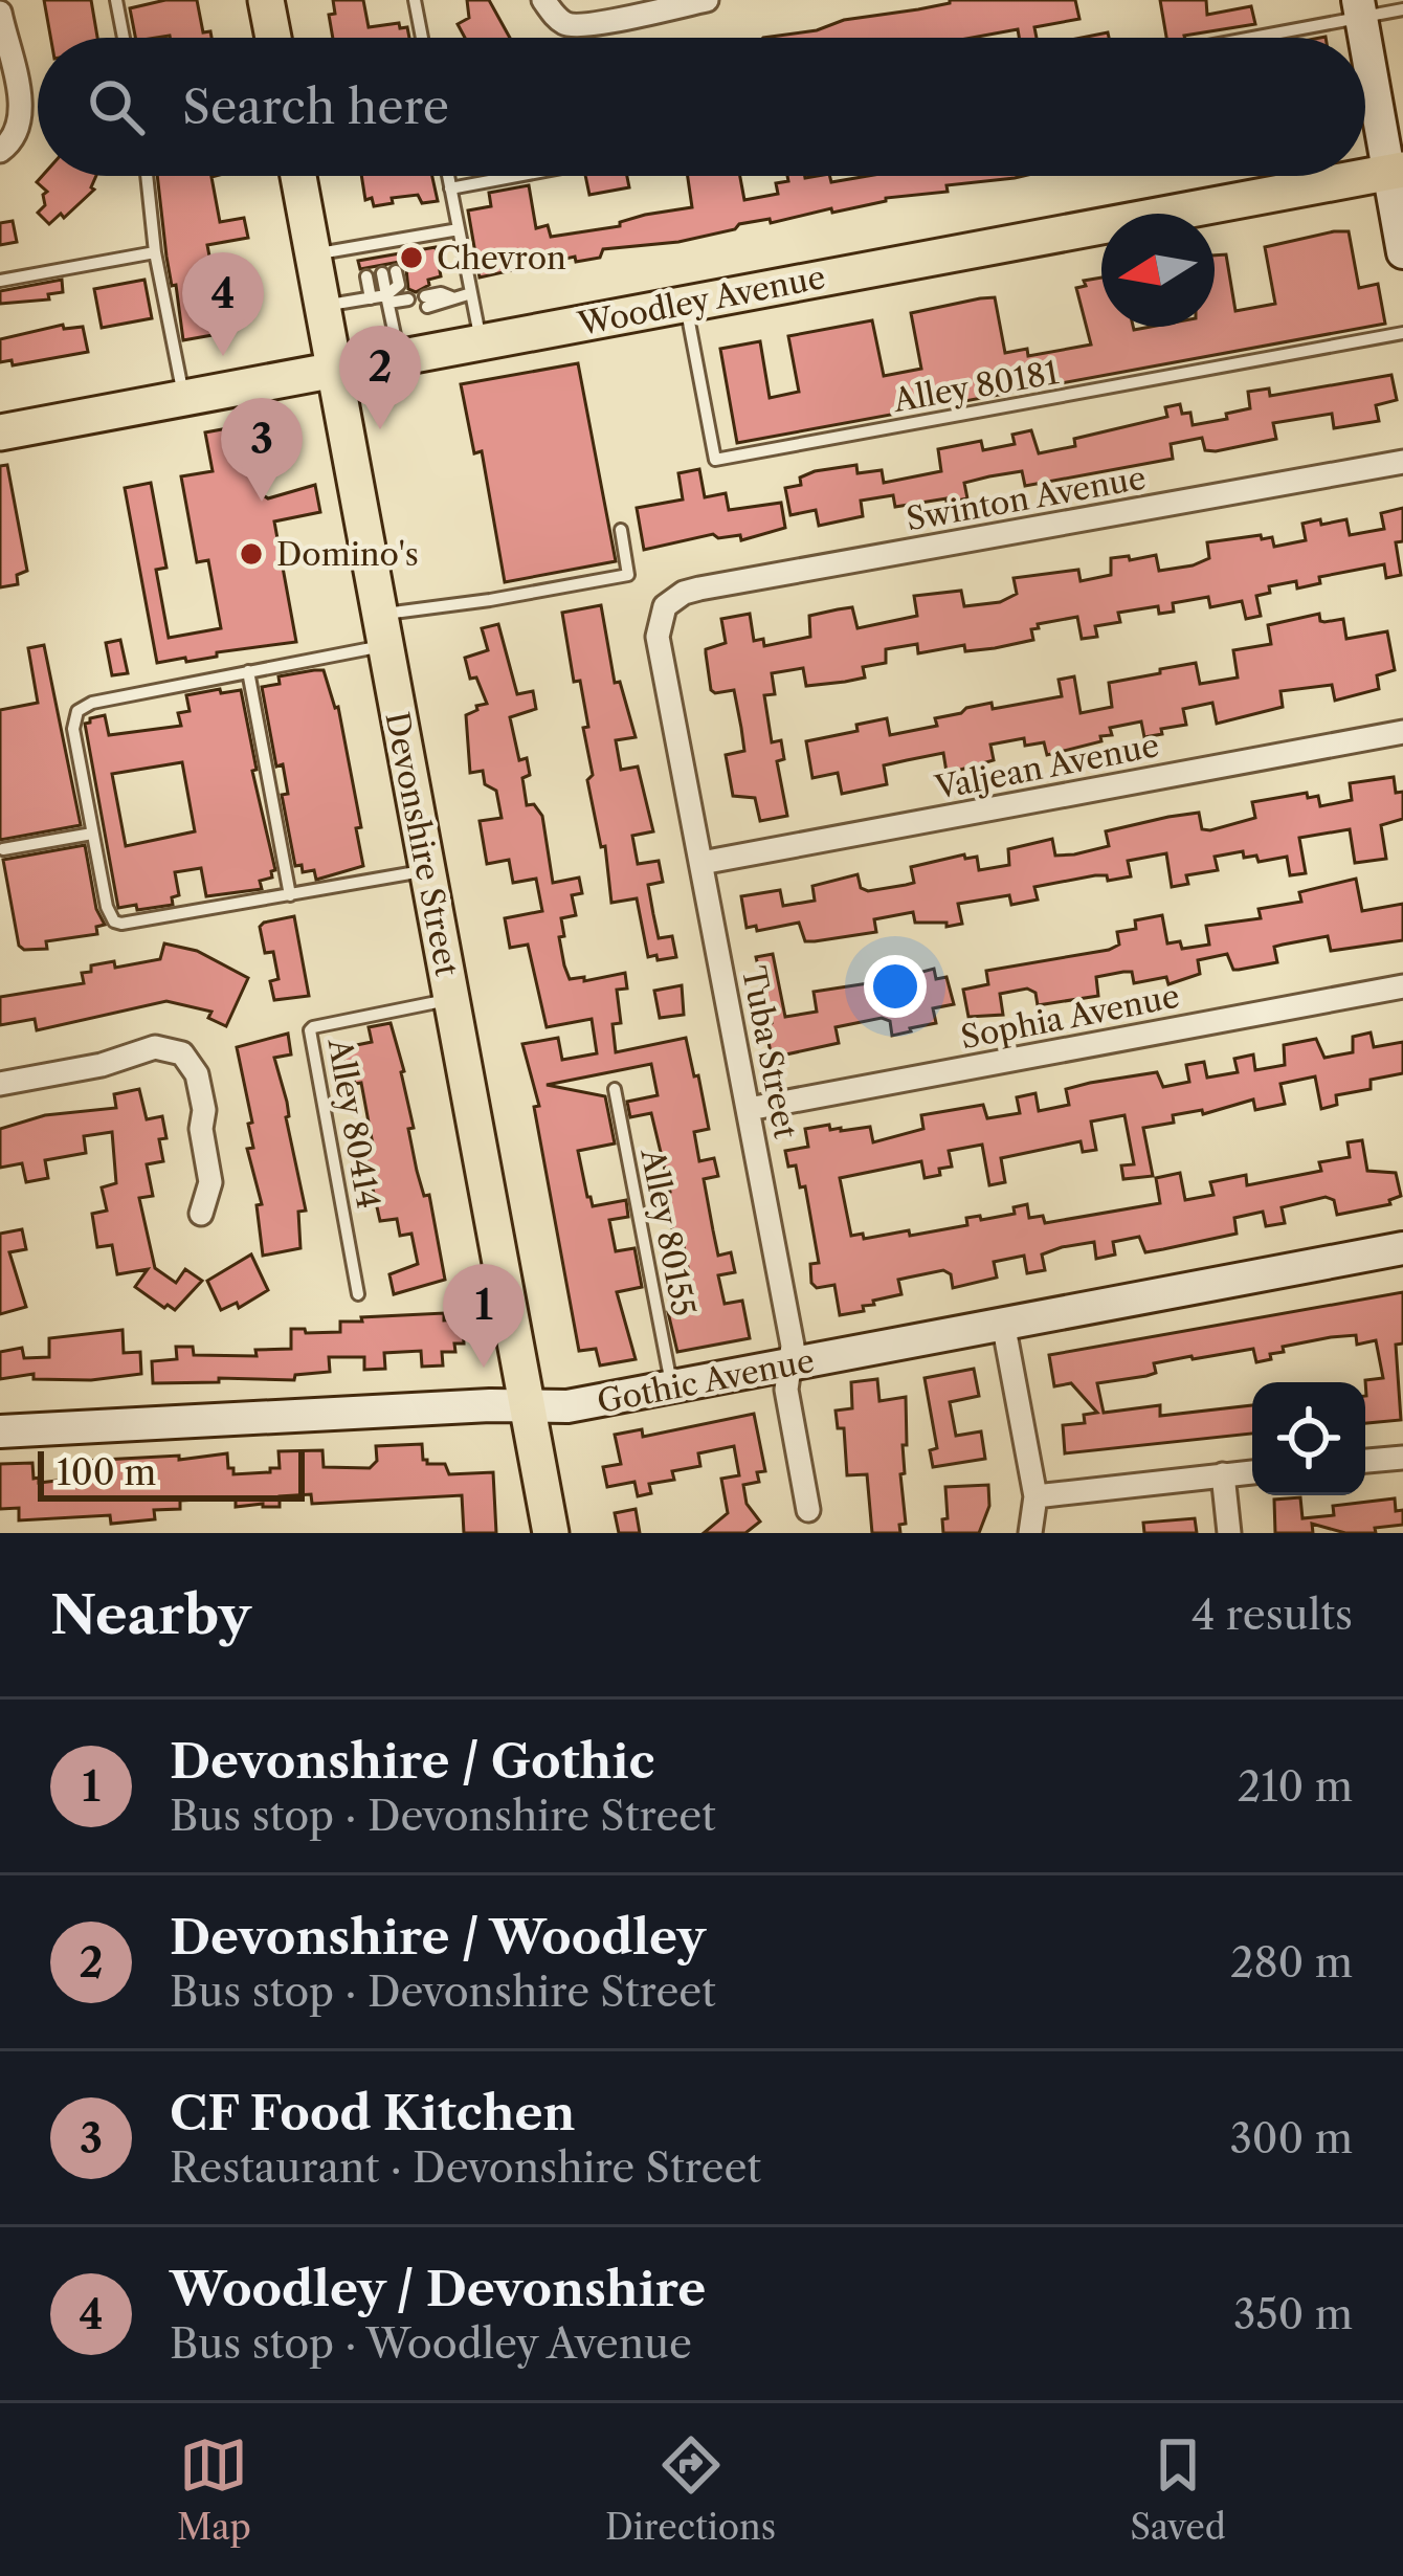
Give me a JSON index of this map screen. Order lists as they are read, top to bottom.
{
  "streets": {
    "main road": ["Woodley Avenue", "Devonshire Street"],
    "street": [
      "Swinton Avenue",
      "Valjean Avenue",
      "Sophia Avenue",
      "Tuba Street",
      "Gothic Avenue"
    ],
    "lane": ["Alley 80181", "Alley 80414", "Alley 80155"]
  },
  "crossings": [
    ["Woodley Avenue", "Alley 80181"],
    ["Woodley Avenue", "Devonshire Street"],
    ["Swinton Avenue", "Tuba Street"],
    ["Valjean Avenue", "Tuba Street"],
    ["Devonshire Street", "Alley 80414"],
    ["Devonshire Street", "Gothic Avenue"],
    ["Sophia Avenue", "Tuba Street"],
    ["Tuba Street", "Gothic Avenue"],
    ["Alley 80155", "Gothic Avenue"]
  ],
  "places": ["Chevron", "Domino's"],
  "scale_bar": "100 m",
  "north": "left",
  "page": {
    "search": "Search here",
    "pins": [
      "4",
      "2",
      "3",
      "1"
    ],
    "scale": "100 m",
    "heading": ["Nearby", "4 results"],
    "list": [
      {
        "mark": "1",
        "name": "Devonshire / Gothic",
        "note": "Bus stop · Devonshire Street",
        "value": "210 m"
      },
      {
        "mark": "2",
        "name": "Devonshire / Woodley",
        "note": "Bus stop · Devonshire Street",
        "value": "280 m"
      },
      {
        "mark": "3",
        "name": "CF Food Kitchen",
        "note": "Restaurant · Devonshire Street",
        "value": "300 m"
      },
      {
        "mark": "4",
        "name": "Woodley / Devonshire",
        "note": "Bus stop · Woodley Avenue",
        "value": "350 m"
      }
    ],
    "nav": ["Map", "Directions", "Saved"]
  }
}
